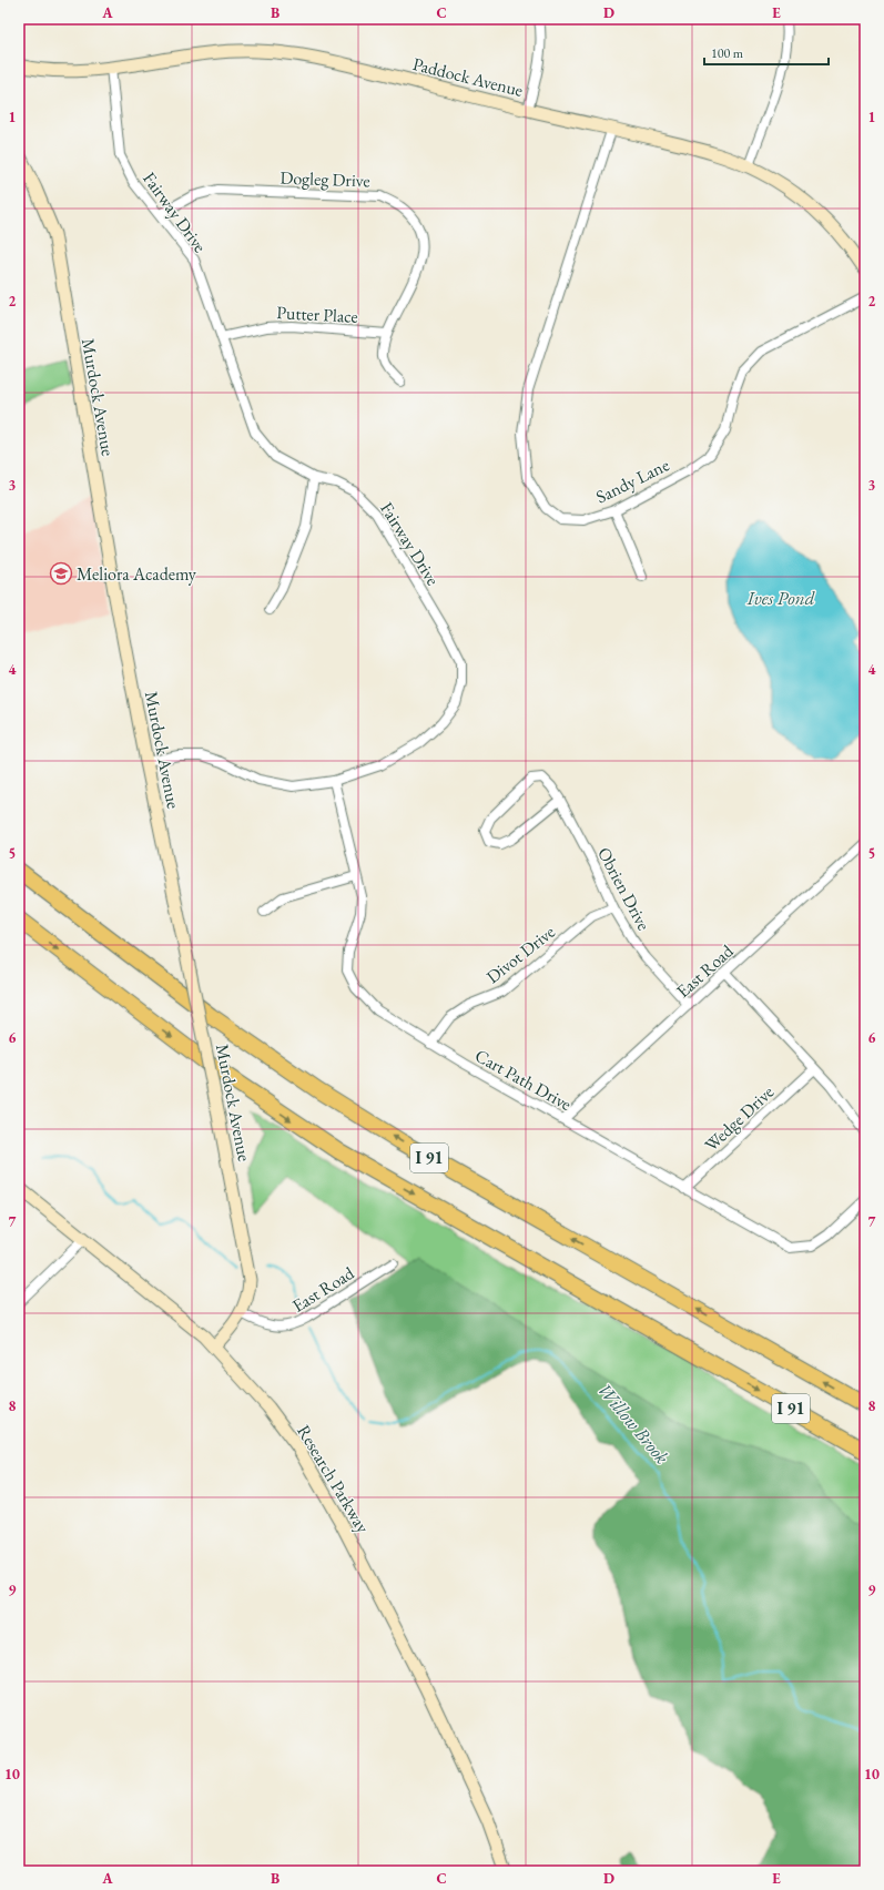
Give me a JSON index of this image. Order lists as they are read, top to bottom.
{
  "streets": {
    "highway": ["I 91"],
    "main road": ["Paddock Avenue", "Murdock Avenue", "Research Parkway"],
    "street": [
      "Dogleg Drive",
      "Fairway Drive",
      "Putter Place",
      "Sandy Lane",
      "Obrien Drive",
      "Divot Drive",
      "East Road",
      "Cart Path Drive",
      "Wedge Drive"
    ]
  },
  "crossings": [
    ["Paddock Avenue", "Fairway Drive"],
    ["Paddock Avenue", "Sandy Lane"],
    ["Dogleg Drive", "Fairway Drive"],
    ["Dogleg Drive", "Putter Place"],
    ["Fairway Drive", "Putter Place"],
    ["Fairway Drive", "Murdock Avenue"],
    ["Fairway Drive", "Cart Path Drive"],
    ["Murdock Avenue", "East Road"],
    ["Murdock Avenue", "Research Parkway"],
    ["Obrien Drive", "Divot Drive"],
    ["Obrien Drive", "East Road"],
    ["Divot Drive", "Cart Path Drive"],
    ["East Road", "Cart Path Drive"],
    ["Cart Path Drive", "Wedge Drive"]
  ],
  "water": ["Ives Pond", "Willow Brook"],
  "places": {
    "school or university": ["Meliora Academy"]
  },
  "scale_bar": "100 m",
  "grid": {
    "columns": [
      "A",
      "B",
      "C",
      "D",
      "E"
    ],
    "rows": [
      "1",
      "2",
      "3",
      "4",
      "5",
      "6",
      "7",
      "8",
      "9",
      "10"
    ]
  }
}
